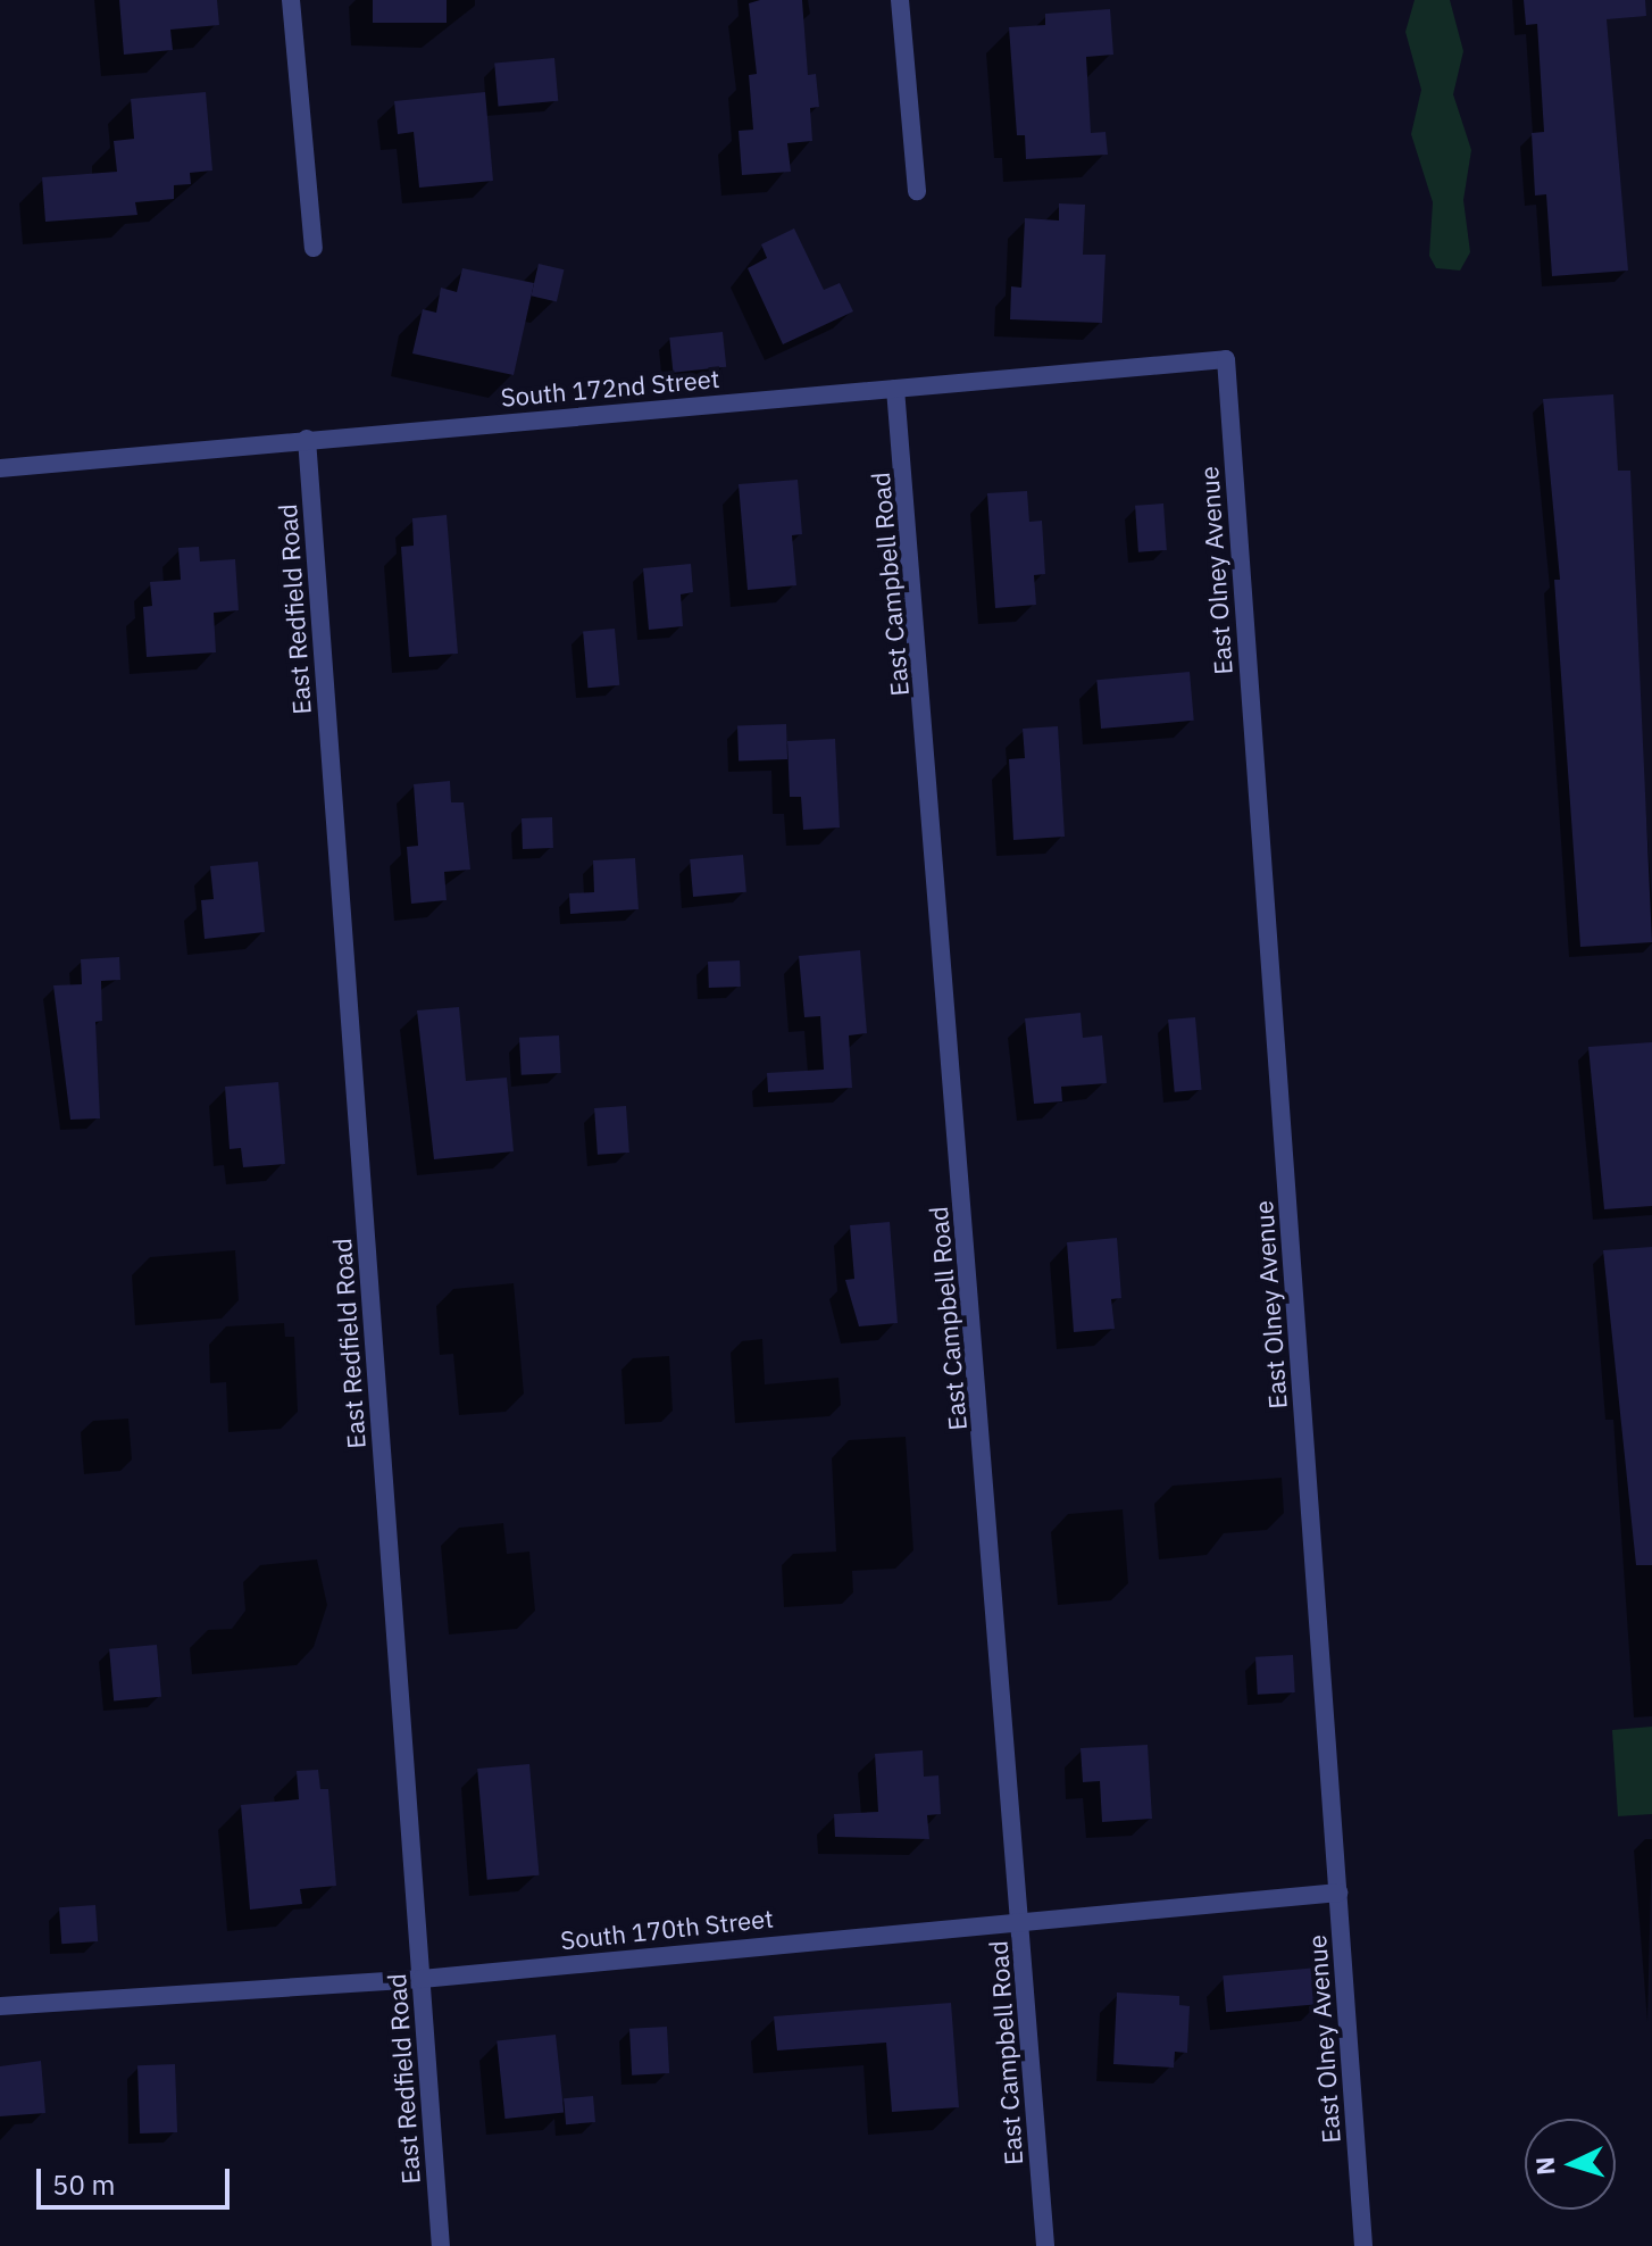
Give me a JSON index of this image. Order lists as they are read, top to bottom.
{
  "streets": {
    "street": [
      "South 172nd Street",
      "East Olney Avenue",
      "East Campbell Road",
      "East Redfield Road",
      "South 170th Street"
    ]
  },
  "crossings": [
    ["South 172nd Street", "East Olney Avenue"],
    ["South 172nd Street", "East Campbell Road"],
    ["South 172nd Street", "East Redfield Road"],
    ["East Olney Avenue", "South 170th Street"],
    ["East Campbell Road", "South 170th Street"],
    ["East Redfield Road", "South 170th Street"]
  ],
  "scale_bar": "50 m",
  "north": "left"
}
